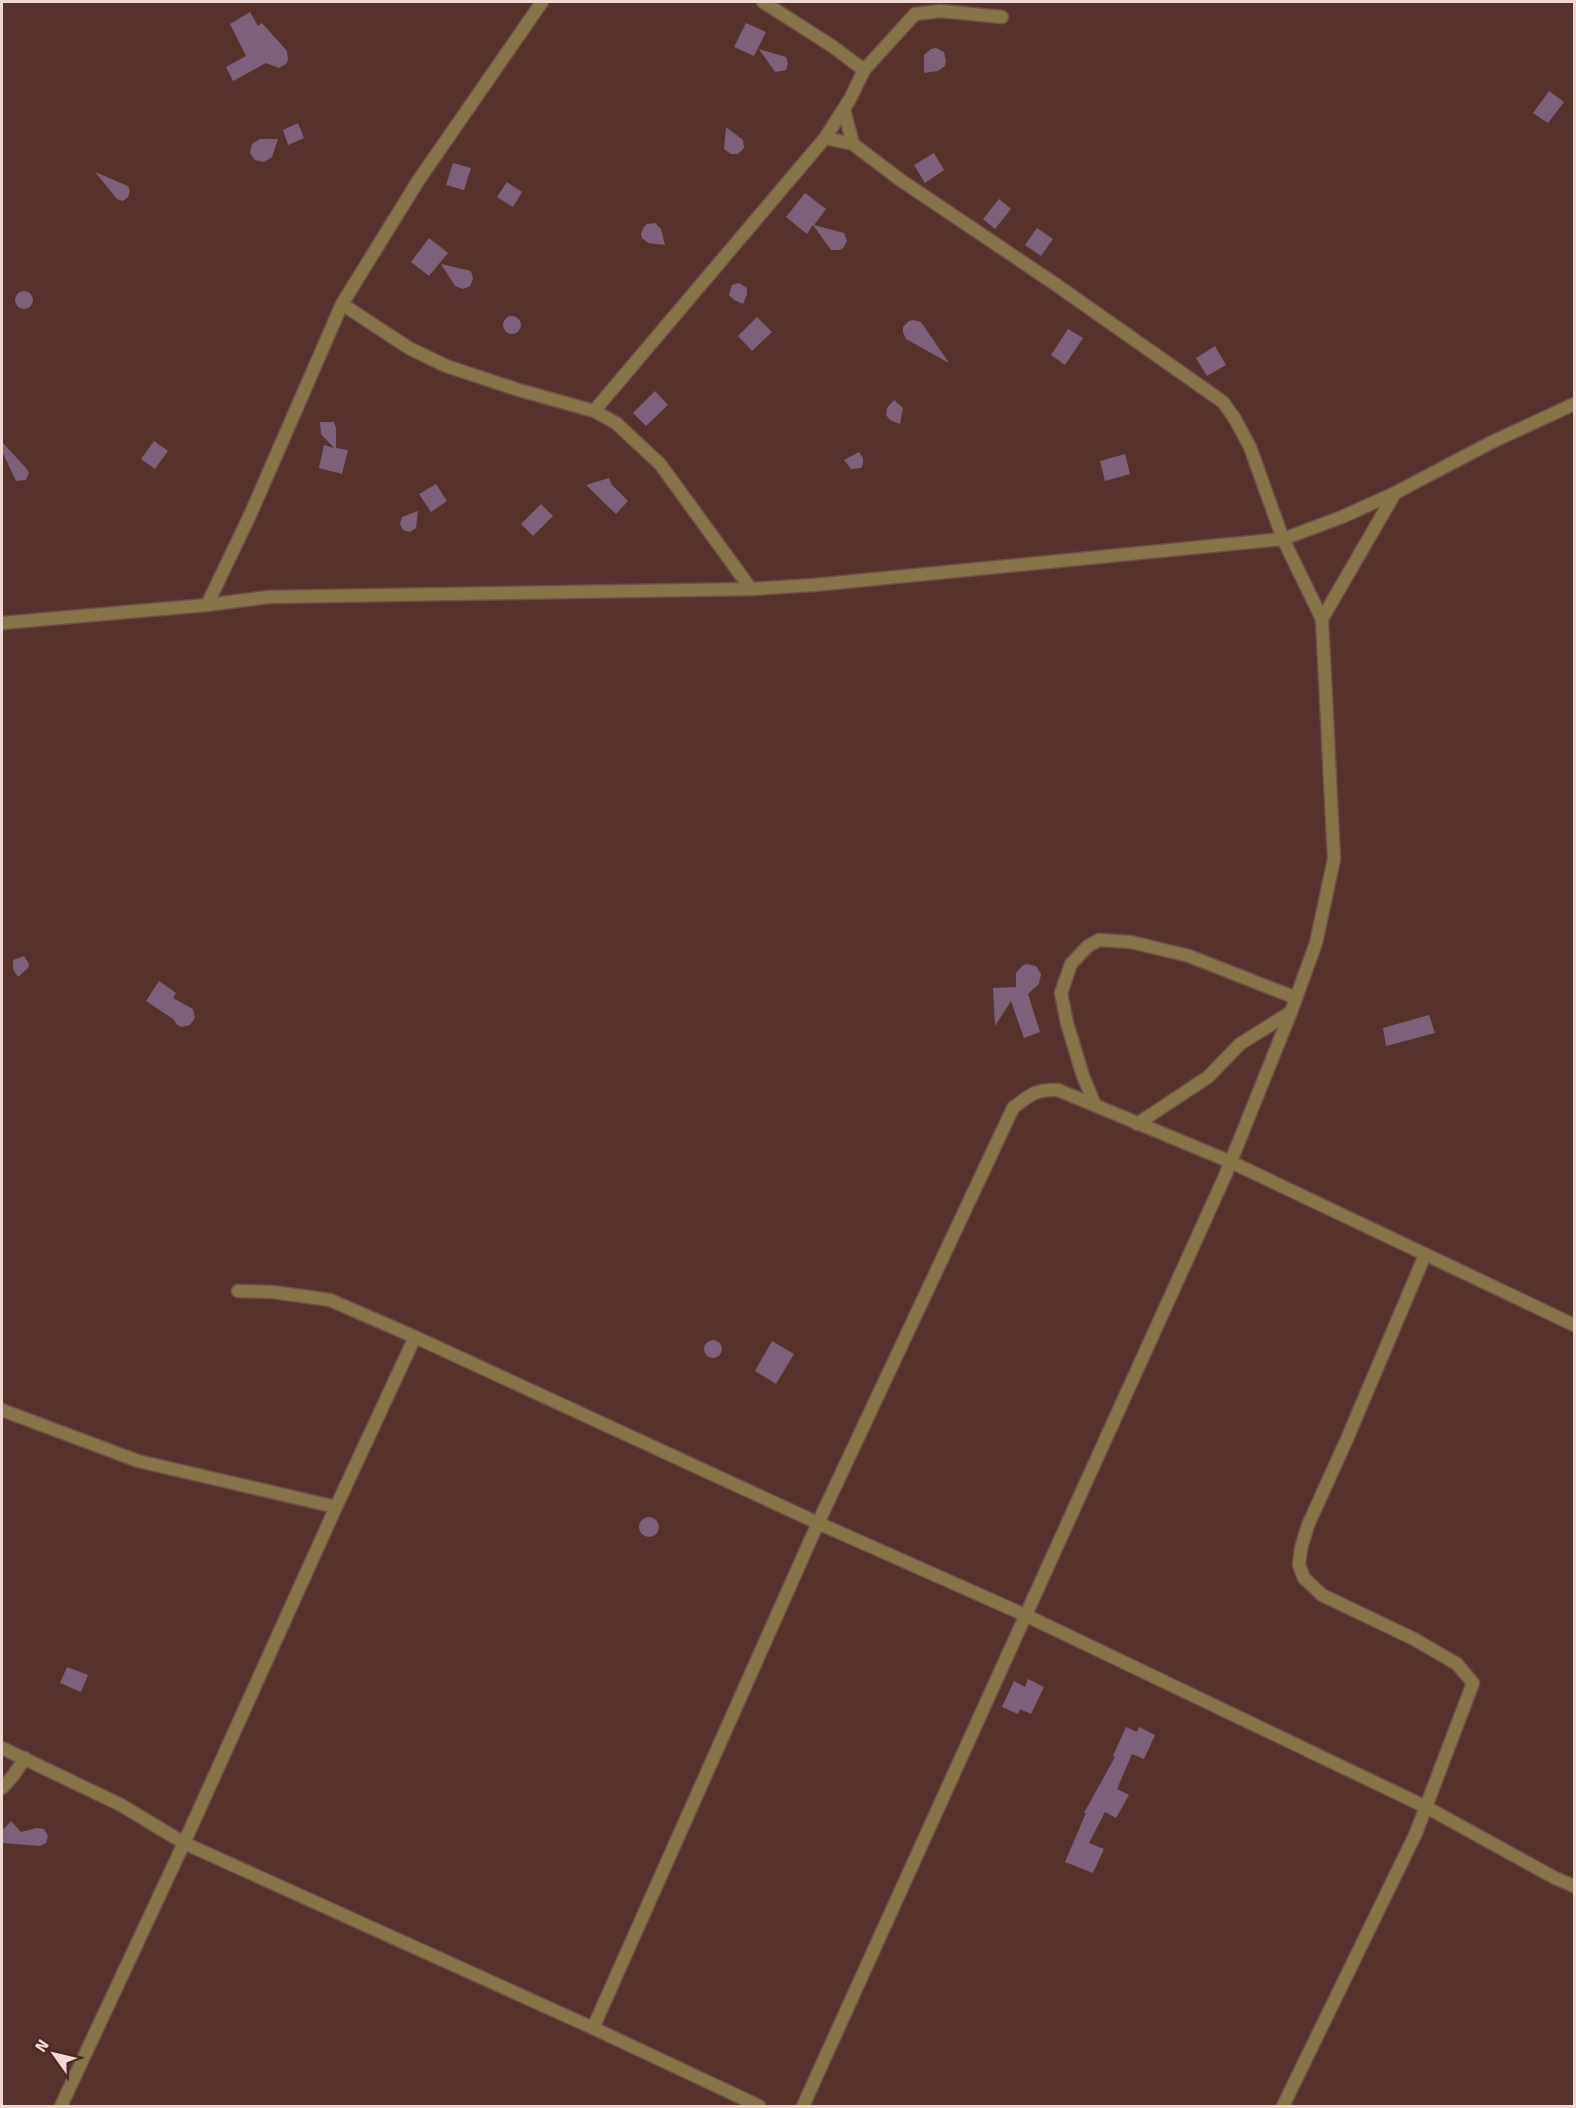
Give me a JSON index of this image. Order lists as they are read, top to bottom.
{
  "north": "top left"
}
